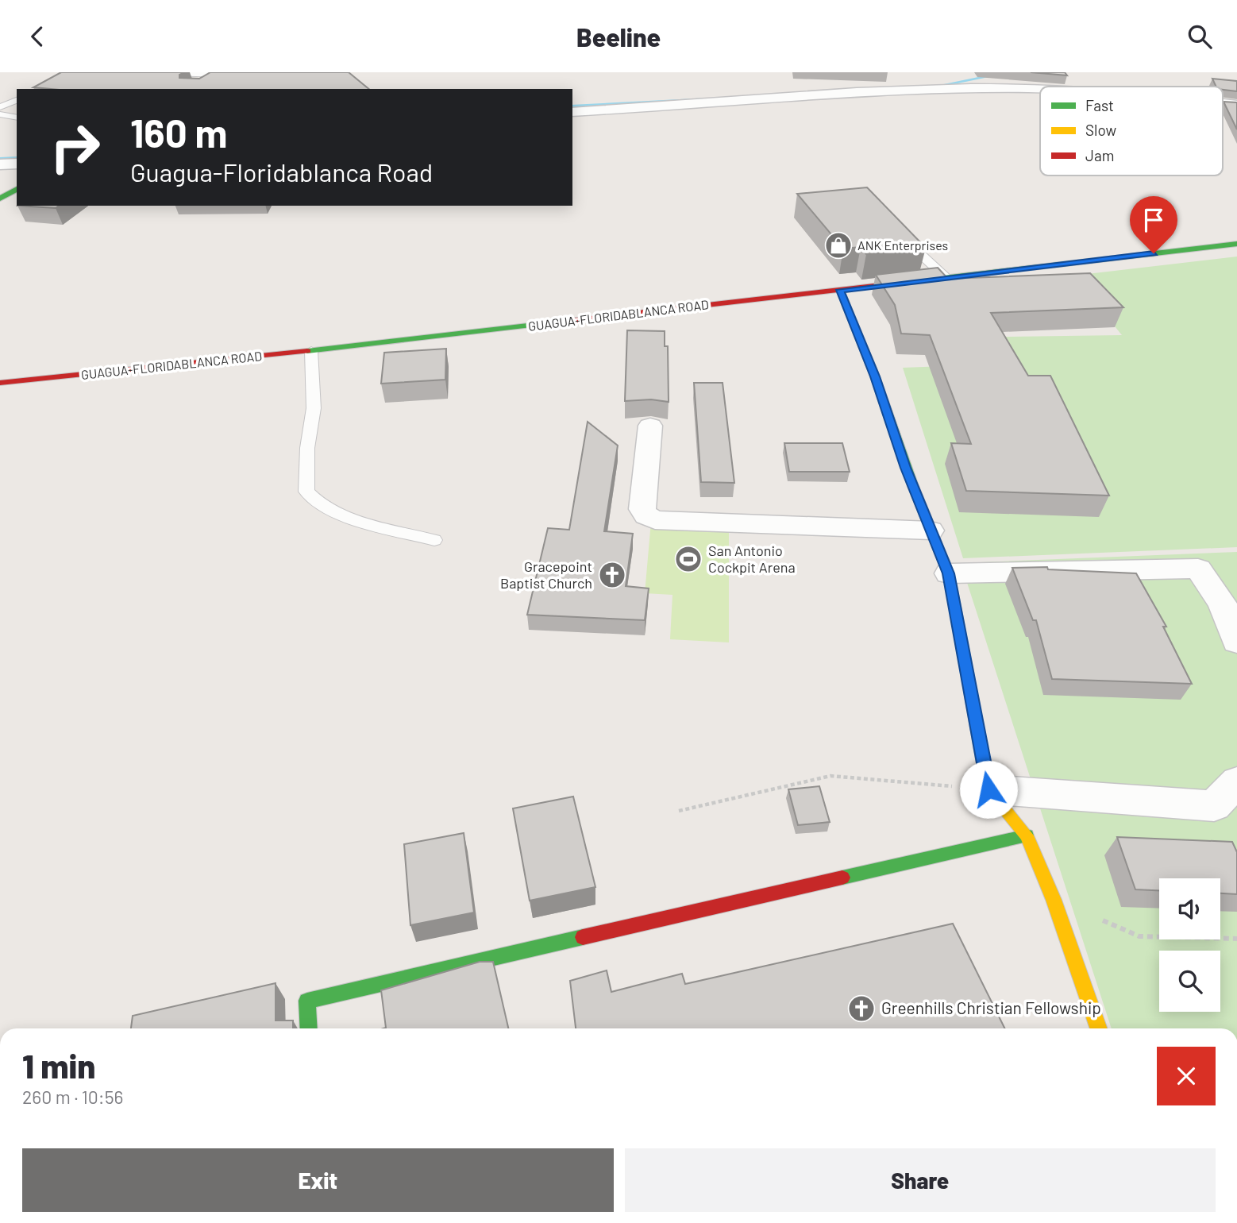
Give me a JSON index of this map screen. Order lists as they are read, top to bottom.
{
  "streets": {
    "main road": ["GUAGUA-FLORIDABLANCA ROAD"]
  },
  "places": {
    "shop": ["ANK Enterprises"],
    "sports": ["San Antonio Cockpit Arena"],
    "church": ["Gracepoint Baptist Church", "Greenhills Christian Fellowship"]
  },
  "legend": ["Fast", "Slow", "Jam"],
  "page": {
    "header": "Beeline",
    "turn": ["160 m", "Guagua-Floridablanca Road"],
    "heading": ["1 min", "260 m · 10:56"],
    "buttons": ["Exit", "Share"]
  }
}
